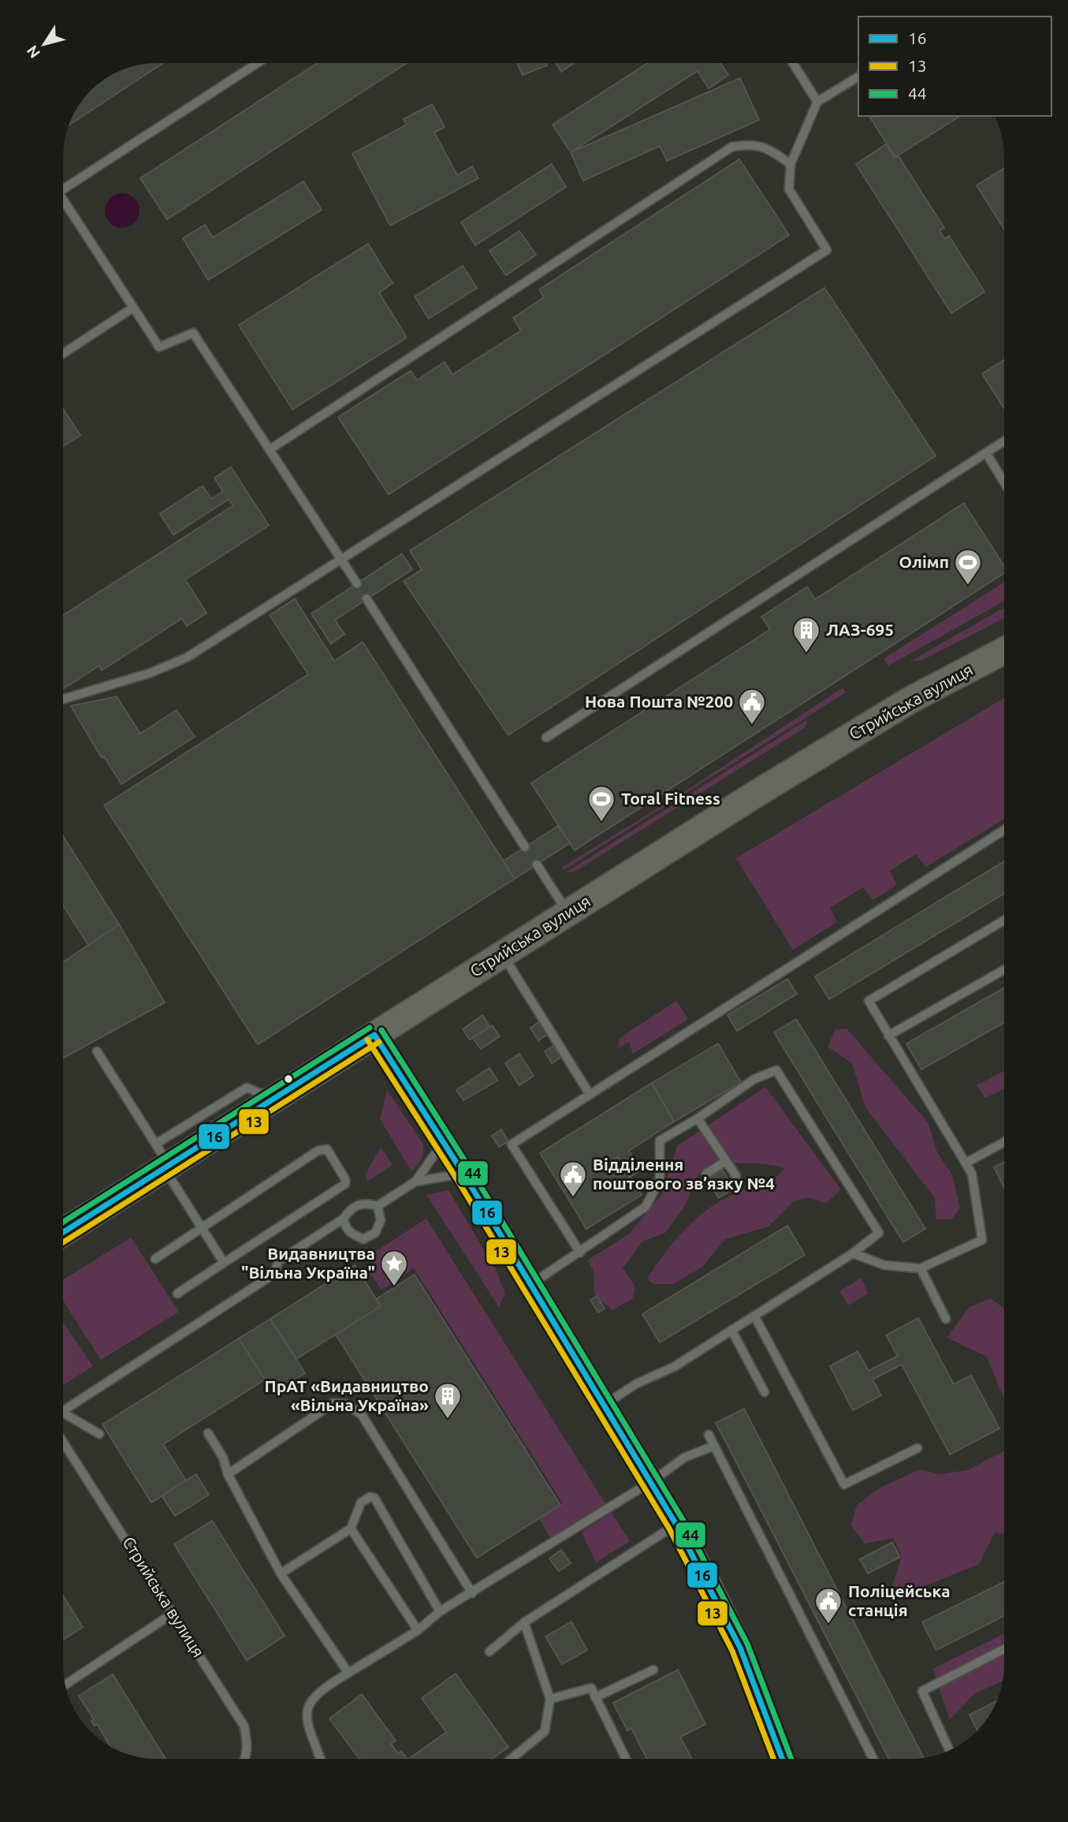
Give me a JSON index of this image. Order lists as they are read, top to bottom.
{
  "streets": {
    "main road": ["Стрийська вулиця"]
  },
  "places": {
    "sports": ["Олімп", "Toral Fitness"],
    "building": ["ЛАЗ-695", "ПрАТ «Видавництво «Вільна Україна»"],
    "public building": ["Нова Пошта №200", "Відділення поштового зв’язку №4", "Поліцейська станція"],
    "place": ["Видавництва \"Вільна Україна\""]
  },
  "lines": ["transit line 44", "transit line 16", "transit line 13"],
  "legend": ["16", "13", "44"],
  "north": "bottom left"
}
